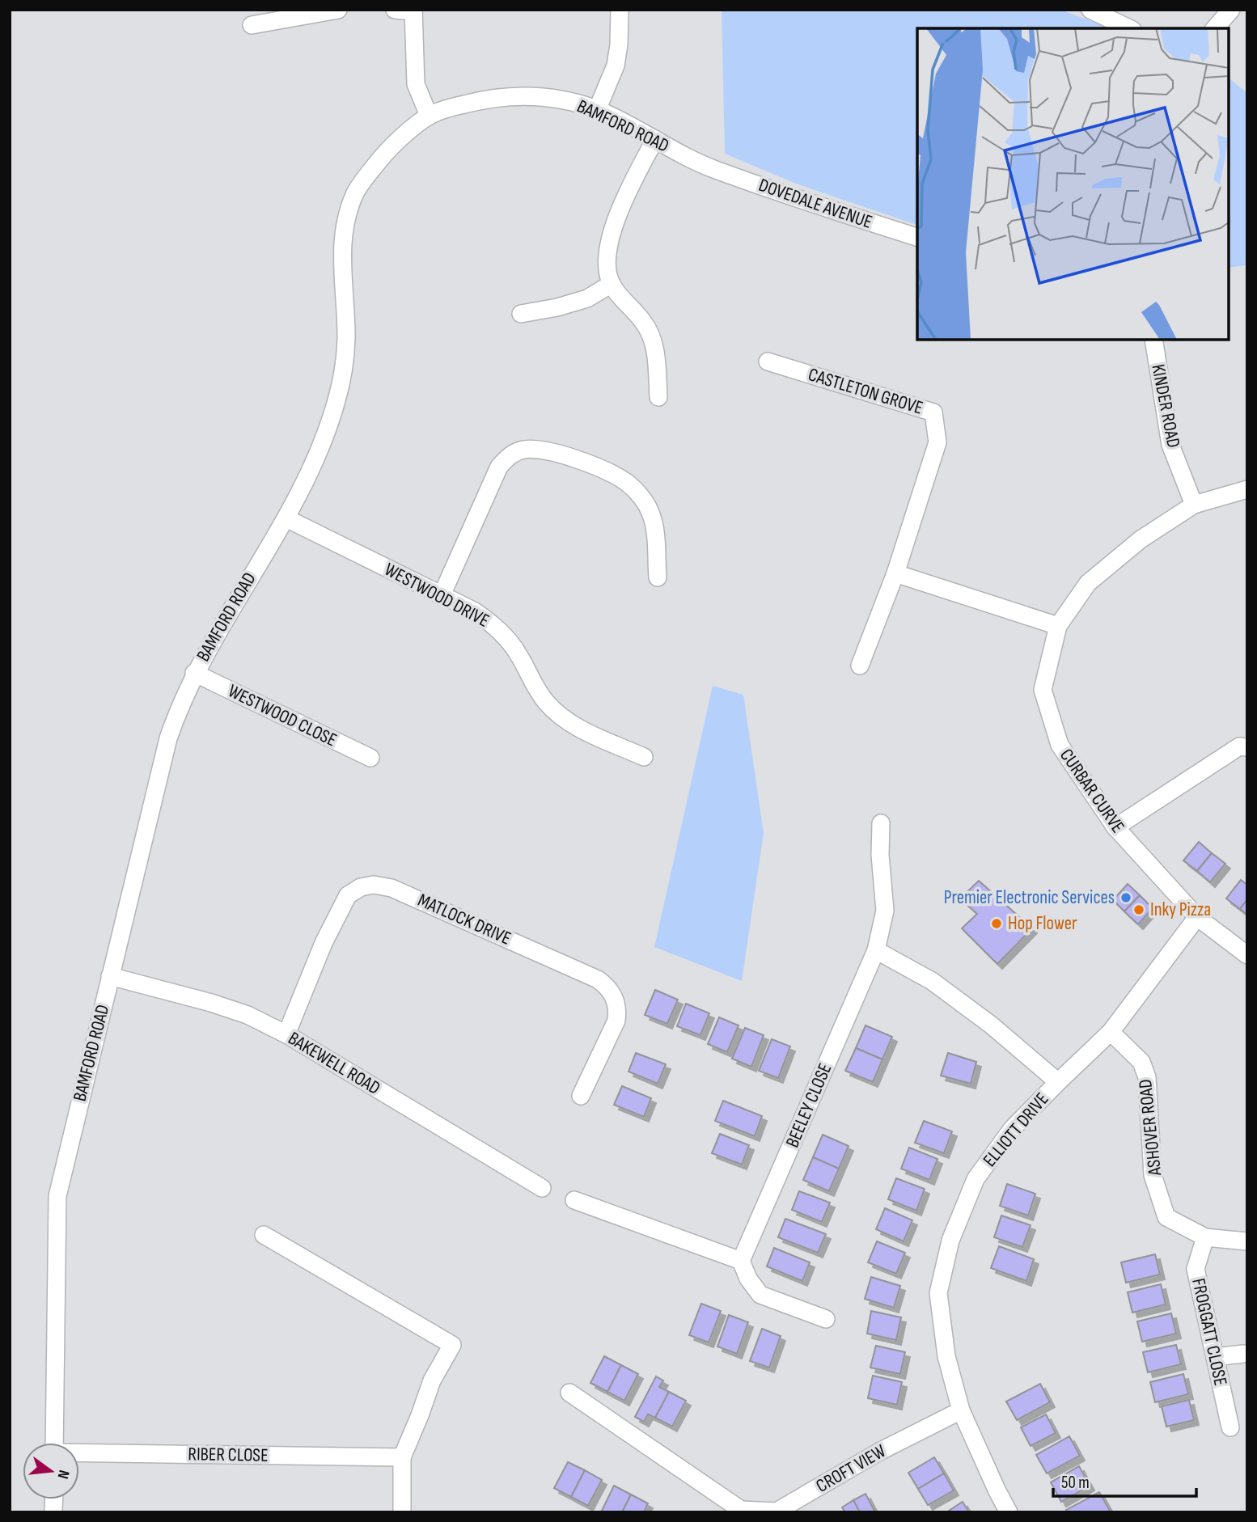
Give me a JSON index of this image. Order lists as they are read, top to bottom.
{
  "streets": {
    "street": [
      "BAMFORD ROAD",
      "DOVEDALE AVENUE",
      "CASTLETON GROVE",
      "KINDER ROAD",
      "WESTWOOD DRIVE",
      "WESTWOOD CLOSE",
      "CURBAR CURVE",
      "MATLOCK DRIVE",
      "BAKEWELL ROAD",
      "BEELEY CLOSE",
      "ASHOVER ROAD",
      "ELLIOTT DRIVE",
      "FROGGATT CLOSE",
      "RIBER CLOSE",
      "CROFT VIEW"
    ]
  },
  "crossings": [
    ["BAMFORD ROAD", "DOVEDALE AVENUE"],
    ["BAMFORD ROAD", "WESTWOOD DRIVE"],
    ["BAMFORD ROAD", "WESTWOOD CLOSE"],
    ["BAMFORD ROAD", "BAKEWELL ROAD"],
    ["KINDER ROAD", "CURBAR CURVE"],
    ["CURBAR CURVE", "ELLIOTT DRIVE"],
    ["MATLOCK DRIVE", "BAKEWELL ROAD"],
    ["ASHOVER ROAD", "ELLIOTT DRIVE"],
    ["ASHOVER ROAD", "FROGGATT CLOSE"],
    ["ELLIOTT DRIVE", "CROFT VIEW"]
  ],
  "places": ["Premier Electronic Services", "Inky Pizza", "Hop Flower"],
  "scale_bar": "50 m",
  "north": "right"
}
